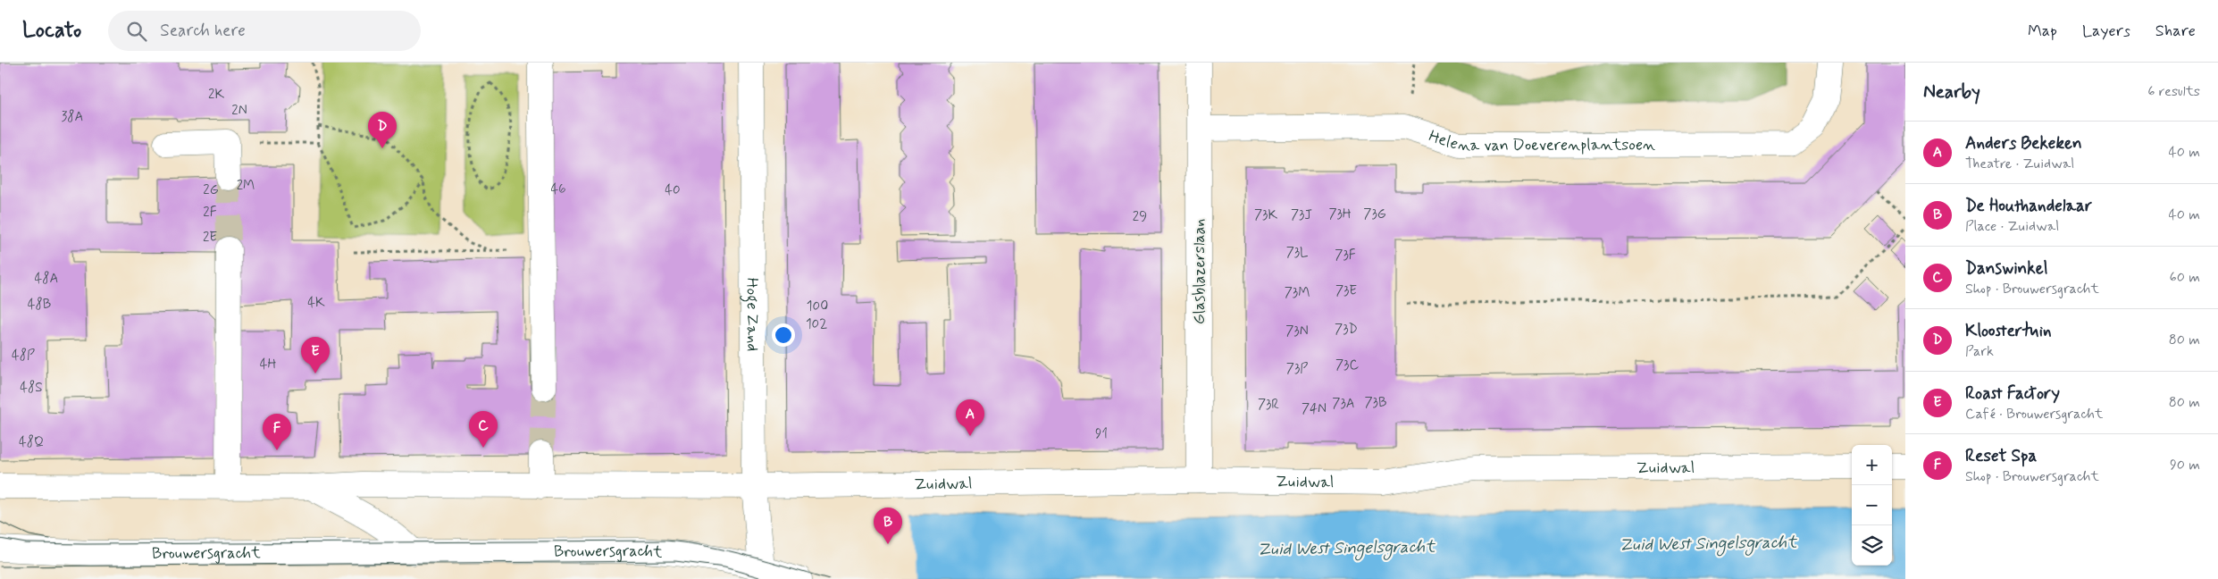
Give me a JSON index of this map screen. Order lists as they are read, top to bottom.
{
  "streets": {
    "street": [
      "Helena van Doeverenplantsoen",
      "Glasblazerslaan",
      "Hoge Zand",
      "Zuidwal",
      "Brouwersgracht"
    ]
  },
  "crossings": [
    ["Helena van Doeverenplantsoen", "Glasblazerslaan"],
    ["Glasblazerslaan", "Zuidwal"],
    ["Hoge Zand", "Zuidwal"],
    ["Hoge Zand", "Brouwersgracht"]
  ],
  "water": ["Zuid West Singelsgracht"],
  "house_numbers": [
    "2K",
    "2N",
    "38A",
    "2M",
    "46",
    "2G",
    "40",
    "2F",
    "73H",
    "73G",
    "73K",
    "73J",
    "29",
    "2E",
    "73L",
    "73F",
    "48A",
    "73E",
    "73M",
    "4K",
    "48B",
    "100",
    "102",
    "73D",
    "73N",
    "48P",
    "4H",
    "73C",
    "73P",
    "48S",
    "73B",
    "73A",
    "73R",
    "74N",
    "91",
    "48Q"
  ],
  "page": {
    "header": "Locato",
    "search": "Search here",
    "nav": ["Map", "Layers", "Share"],
    "heading": ["Nearby", "6 results"],
    "pins": [
      "D",
      "E",
      "A",
      "C",
      "F",
      "B"
    ],
    "list": [
      {
        "mark": "A",
        "name": "Anders Bekeken",
        "note": "Theatre · Zuidwal",
        "value": "40 m"
      },
      {
        "mark": "B",
        "name": "De Houthandelaar",
        "note": "Place · Zuidwal",
        "value": "40 m"
      },
      {
        "mark": "C",
        "name": "Danswinkel",
        "note": "Shop · Brouwersgracht",
        "value": "60 m"
      },
      {
        "mark": "D",
        "name": "Kloostertuin",
        "note": "Park",
        "value": "80 m"
      },
      {
        "mark": "E",
        "name": "Roast Factory",
        "note": "Café · Brouwersgracht",
        "value": "80 m"
      },
      {
        "mark": "F",
        "name": "Reset Spa",
        "note": "Shop · Brouwersgracht",
        "value": "90 m"
      }
    ],
    "map_buttons": ["+", "−"]
  }
}
